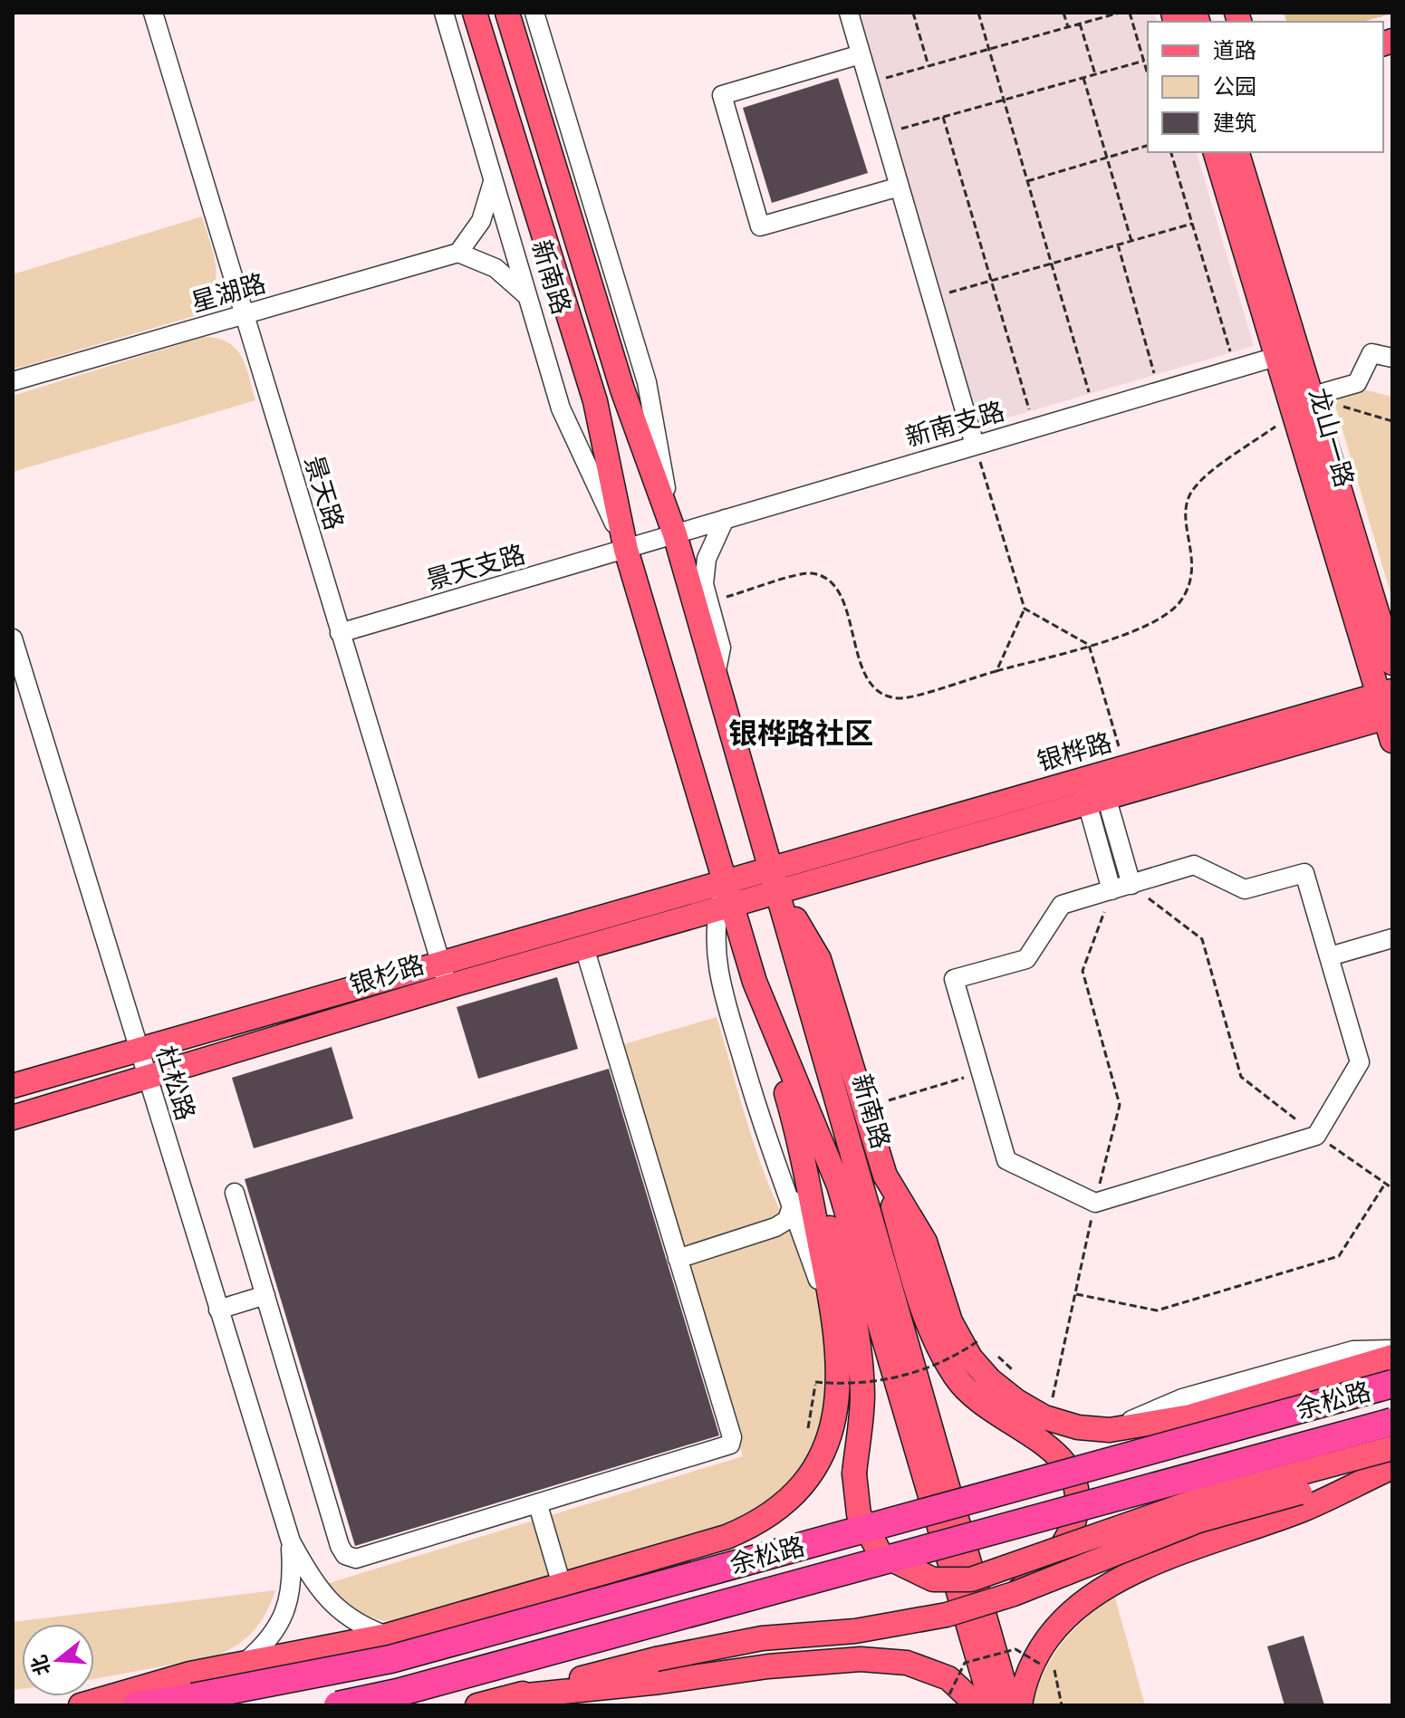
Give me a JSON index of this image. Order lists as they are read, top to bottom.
{
  "streets": {
    "highway": ["余松路"],
    "main road": [
      "新南路",
      "龙山一路",
      "银桦路",
      "银杉路"
    ],
    "street": [
      "星湖路",
      "新南支路",
      "景天路",
      "景天支路",
      "杜松路"
    ]
  },
  "crossings": [
    ["新南路", "新南支路"],
    ["新南路", "景天支路"],
    ["新南路", "银桦路"],
    ["新南路", "银杉路"],
    ["星湖路", "景天路"],
    ["新南支路", "龙山一路"],
    ["新南支路", "景天支路"],
    ["龙山一路", "银桦路"],
    ["景天路", "景天支路"],
    ["景天路", "银杉路"],
    ["银桦路", "银杉路"],
    ["银杉路", "杜松路"]
  ],
  "districts": ["银桦路社区"],
  "legend": ["道路", "公园", "建筑"],
  "north": "left"
}
